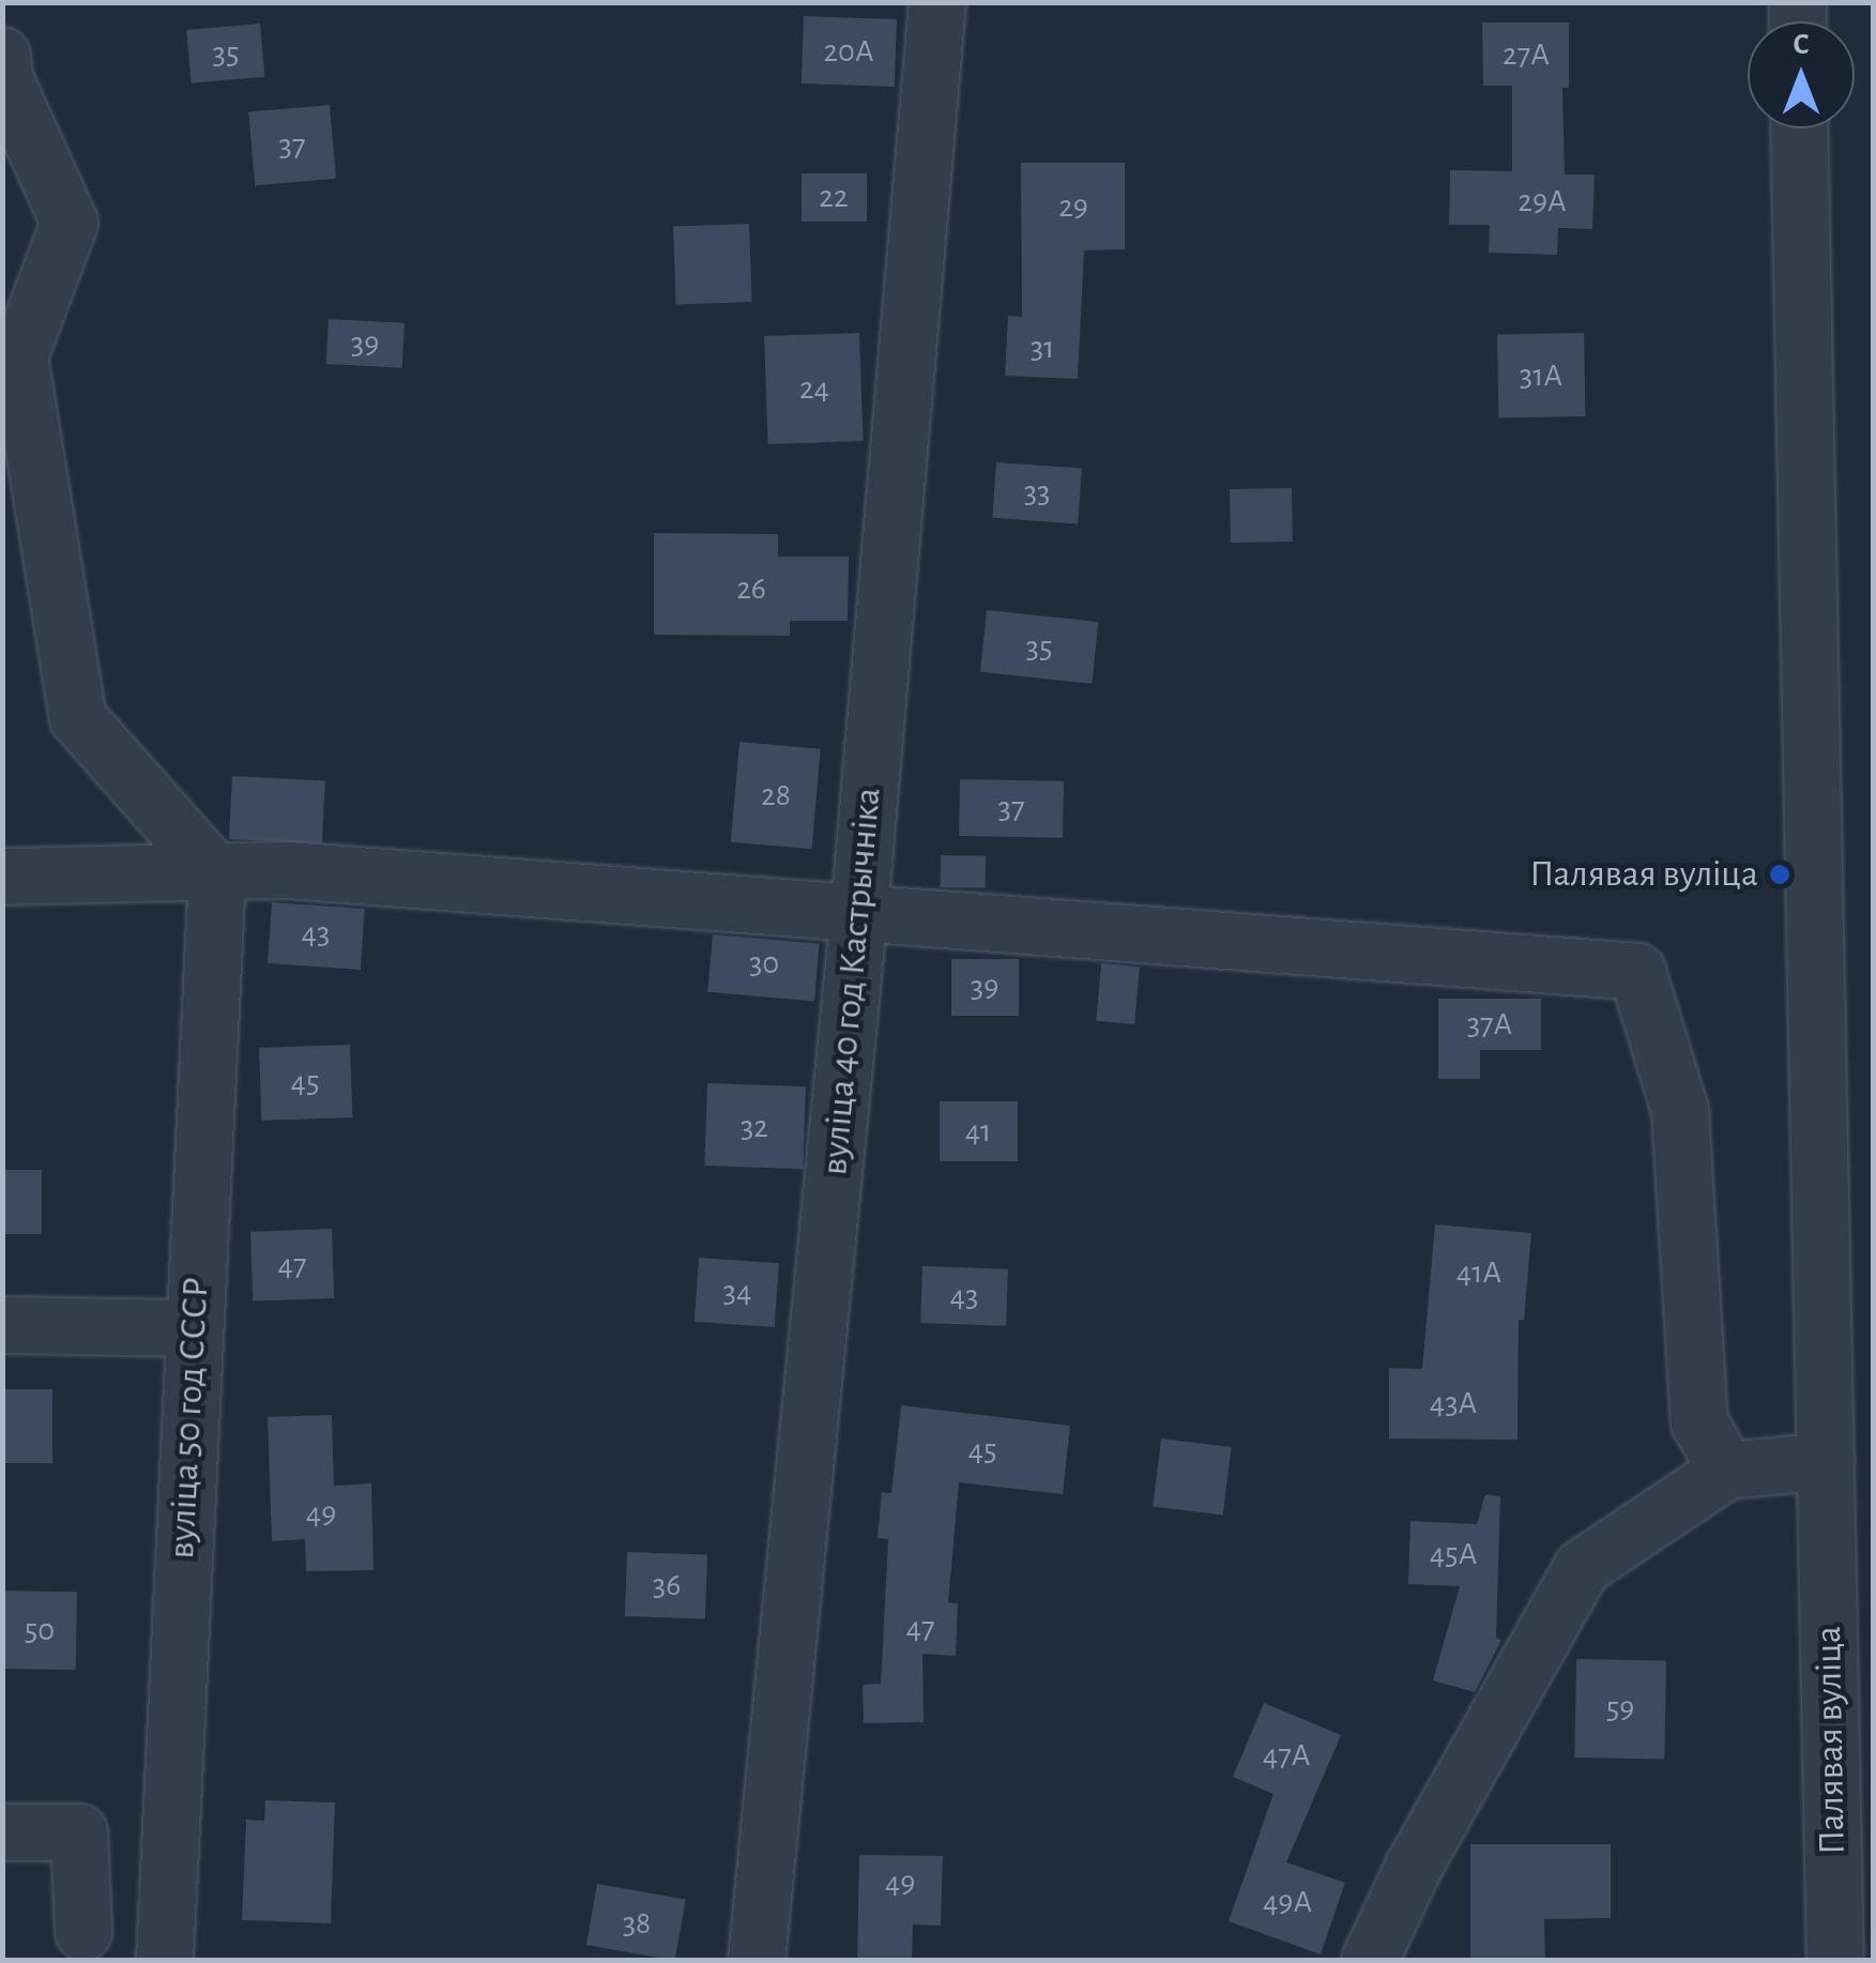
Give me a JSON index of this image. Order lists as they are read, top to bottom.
{
  "streets": {
    "street": ["вуліца 40 год Кастрычніка", "вуліца 50 год СССР", "Палявая вуліца"]
  },
  "places": ["Палявая вуліца"],
  "house_numbers": [
    "20А",
    "35",
    "27А",
    "37",
    "22",
    "29А",
    "29",
    "39",
    "31",
    "31А",
    "24",
    "33",
    "26",
    "35",
    "28",
    "37",
    "43",
    "30",
    "39",
    "37А",
    "45",
    "32",
    "41",
    "47",
    "41А",
    "34",
    "43",
    "43А",
    "45",
    "49",
    "45А",
    "36",
    "47",
    "50",
    "59",
    "47А",
    "49",
    "49А",
    "38"
  ],
  "north": "top"
}
